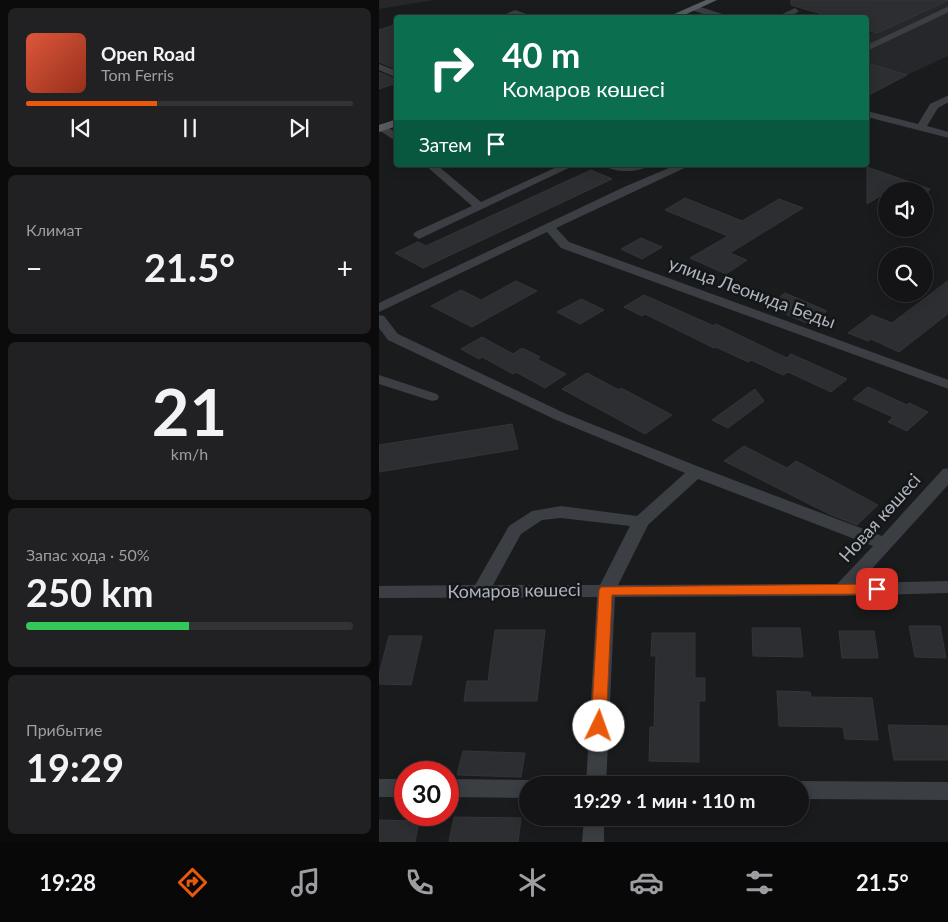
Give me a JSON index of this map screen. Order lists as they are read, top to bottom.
{
  "streets": {
    "street": ["улица Леонида Беды", "Новая көшесі", "Комаров көшесі"]
  },
  "crossings": [
    ["Новая көшесі", "Комаров көшесі"]
  ],
  "page": {
    "turn": ["40 m", "Комаров көшесі"],
    "song": ["Open Road", "Tom Ferris"],
    "then": "Затем",
    "tile": [
      "Климат",
      ["21", "km/h"],
      ["Запас хода · 50%", "250 km"],
      ["Прибытие", "19:29"]
    ],
    "heat": ["−", "21.5°", "+"],
    "limit": "30",
    "trip": "19:29 · 1 мин · 110 m",
    "tabs": ["19:28", "21.5°"]
  }
}
